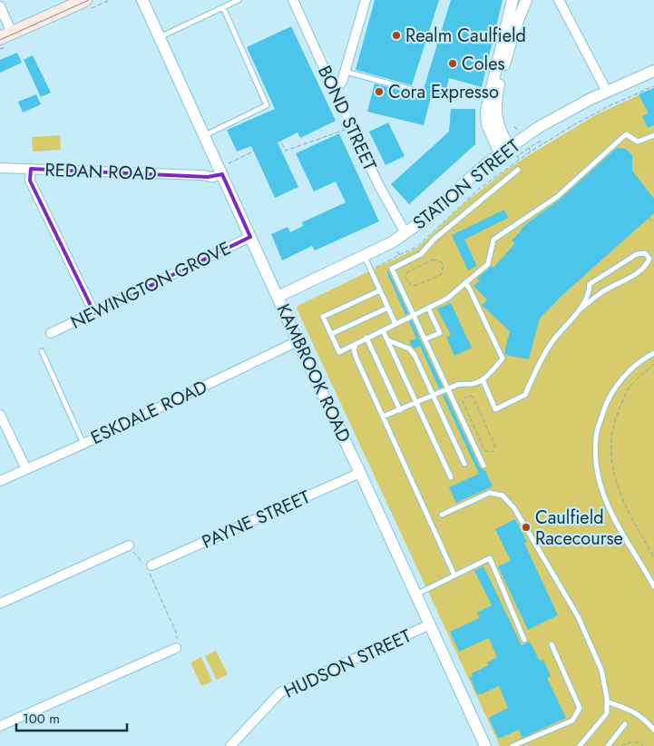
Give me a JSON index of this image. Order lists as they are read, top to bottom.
{
  "streets": {
    "street": [
      "BOND STREET",
      "REDAN ROAD",
      "STATION STREET",
      "NEWINGTON GROVE",
      "KAMBROOK ROAD",
      "ESKDALE ROAD",
      "PAYNE STREET",
      "HUDSON STREET"
    ]
  },
  "crossings": [
    ["BOND STREET", "STATION STREET"],
    ["REDAN ROAD", "KAMBROOK ROAD"],
    ["STATION STREET", "KAMBROOK ROAD"],
    ["NEWINGTON GROVE", "KAMBROOK ROAD"],
    ["KAMBROOK ROAD", "ESKDALE ROAD"],
    ["KAMBROOK ROAD", "PAYNE STREET"],
    ["KAMBROOK ROAD", "HUDSON STREET"]
  ],
  "places": [
    "Realm Caulfield",
    "Coles",
    "Cora Expresso",
    "Caulfield Racecourse"
  ],
  "scale_bar": "100 m"
}
